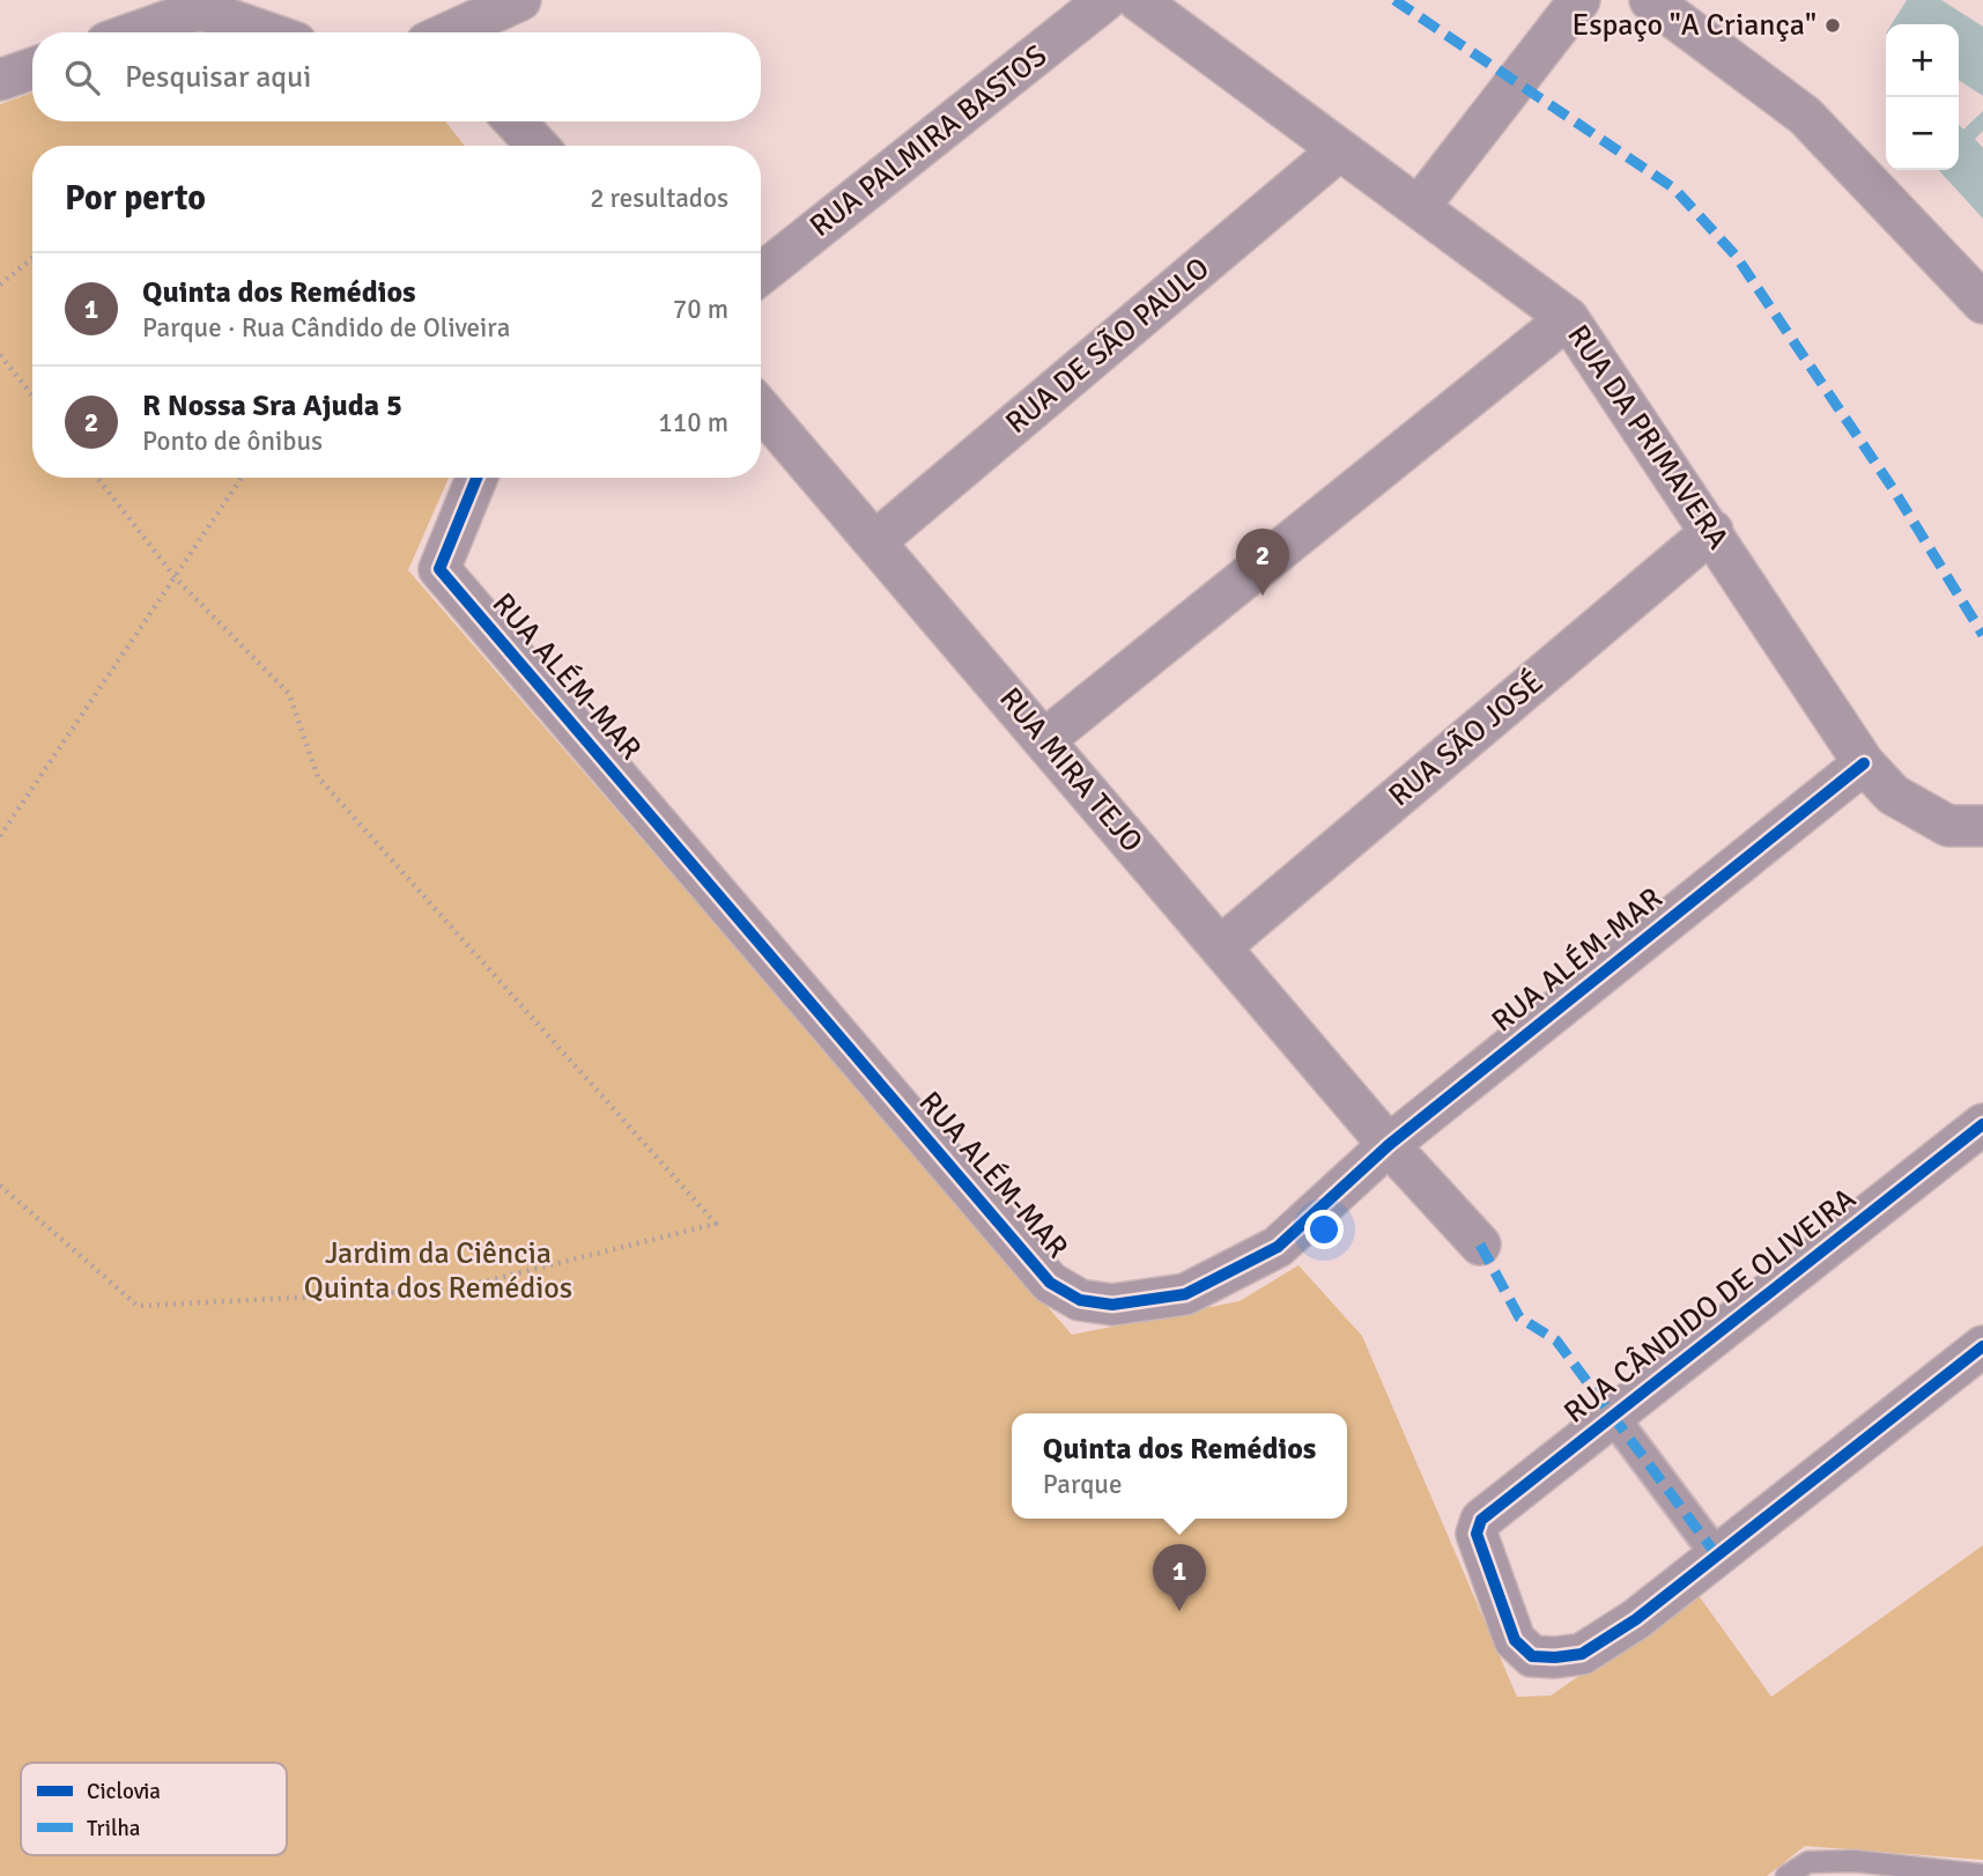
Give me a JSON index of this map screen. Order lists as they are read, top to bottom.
{
  "streets": {
    "street": [
      "RUA PALMIRA BASTOS",
      "RUA DE SÃO PAULO",
      "RUA DA PRIMAVERA",
      "RUA ALÉM-MAR",
      "RUA SÃO JOSÉ",
      "RUA MIRA TEJO",
      "RUA CÂNDIDO DE OLIVEIRA"
    ]
  },
  "crossings": [
    ["RUA DE SÃO PAULO", "RUA DA PRIMAVERA"],
    ["RUA DE SÃO PAULO", "RUA MIRA TEJO"],
    ["RUA DA PRIMAVERA", "RUA ALÉM-MAR"],
    ["RUA DA PRIMAVERA", "RUA SÃO JOSÉ"],
    ["RUA ALÉM-MAR", "RUA MIRA TEJO"],
    ["RUA SÃO JOSÉ", "RUA MIRA TEJO"]
  ],
  "parks": ["Jardim da Ciência Quinta dos Remédios"],
  "places": ["Espaço \"A Criança\""],
  "legend": ["Ciclovia", "Trilha"],
  "page": {
    "map_buttons": ["+", "−"],
    "search": "Pesquisar aqui",
    "heading": ["Por perto", "2 resultados"],
    "list": [
      {
        "mark": "1",
        "name": "Quinta dos Remédios",
        "note": "Parque · Rua Cândido de Oliveira",
        "value": "70 m"
      },
      {
        "mark": "2",
        "name": "R Nossa Sra Ajuda 5",
        "note": "Ponto de ônibus",
        "value": "110 m"
      }
    ],
    "pins": ["2", "1"],
    "popup": ["Quinta dos Remédios", "Parque"]
  }
}
